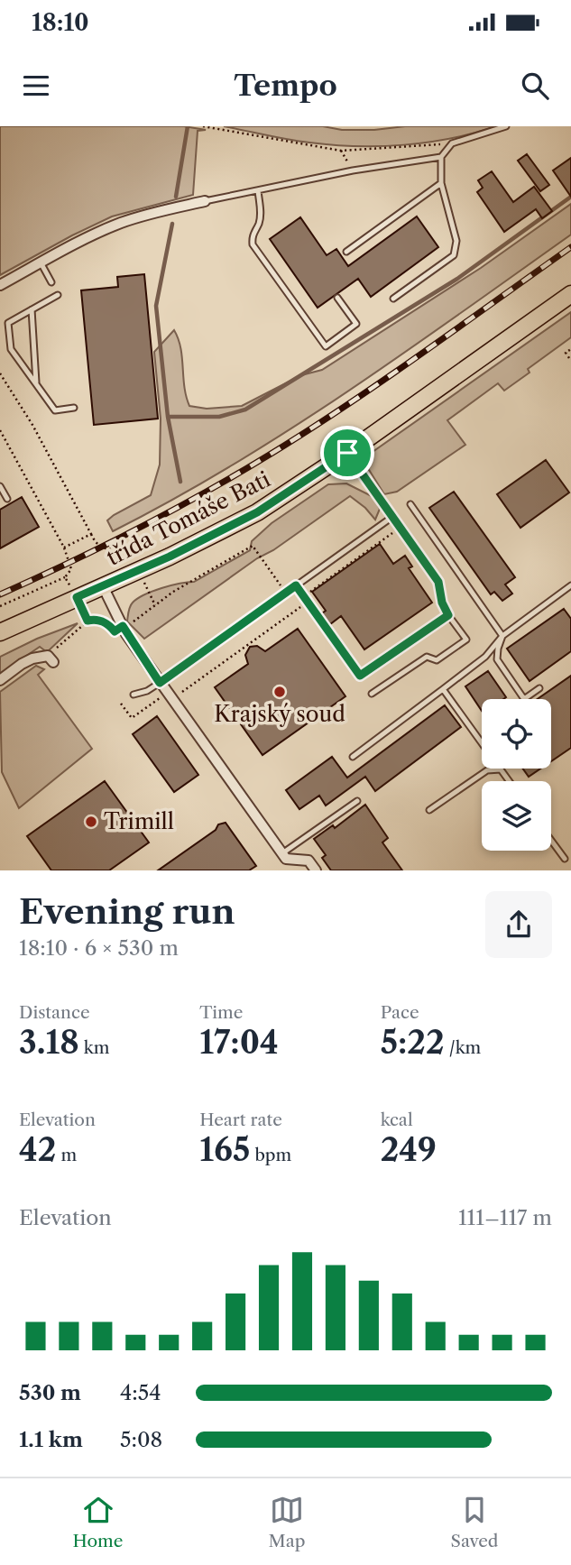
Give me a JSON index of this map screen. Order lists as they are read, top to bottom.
{
  "streets": {
    "main road": ["třída Tomáše Bati"]
  },
  "places": ["Krajský soud", "Trimill"],
  "page": {
    "status": "18:10",
    "header": "Tempo",
    "heading": ["Evening run", "18:10 · 6 × 530 m"],
    "stats": [
      ["Distance", "3.18 km"],
      ["Time", "17:04"],
      ["Pace", "5:22 /km"],
      ["Elevation", "42 m"],
      ["Heart rate", "165 bpm"],
      ["kcal", "249"]
    ],
    "chart": ["Elevation", "111–117 m"],
    "list": [
      {
        "name": "530 m",
        "note": "4:54"
      },
      {
        "name": "1.1 km",
        "note": "5:08"
      }
    ],
    "tabs": ["Home", "Map", "Saved"]
  }
}
